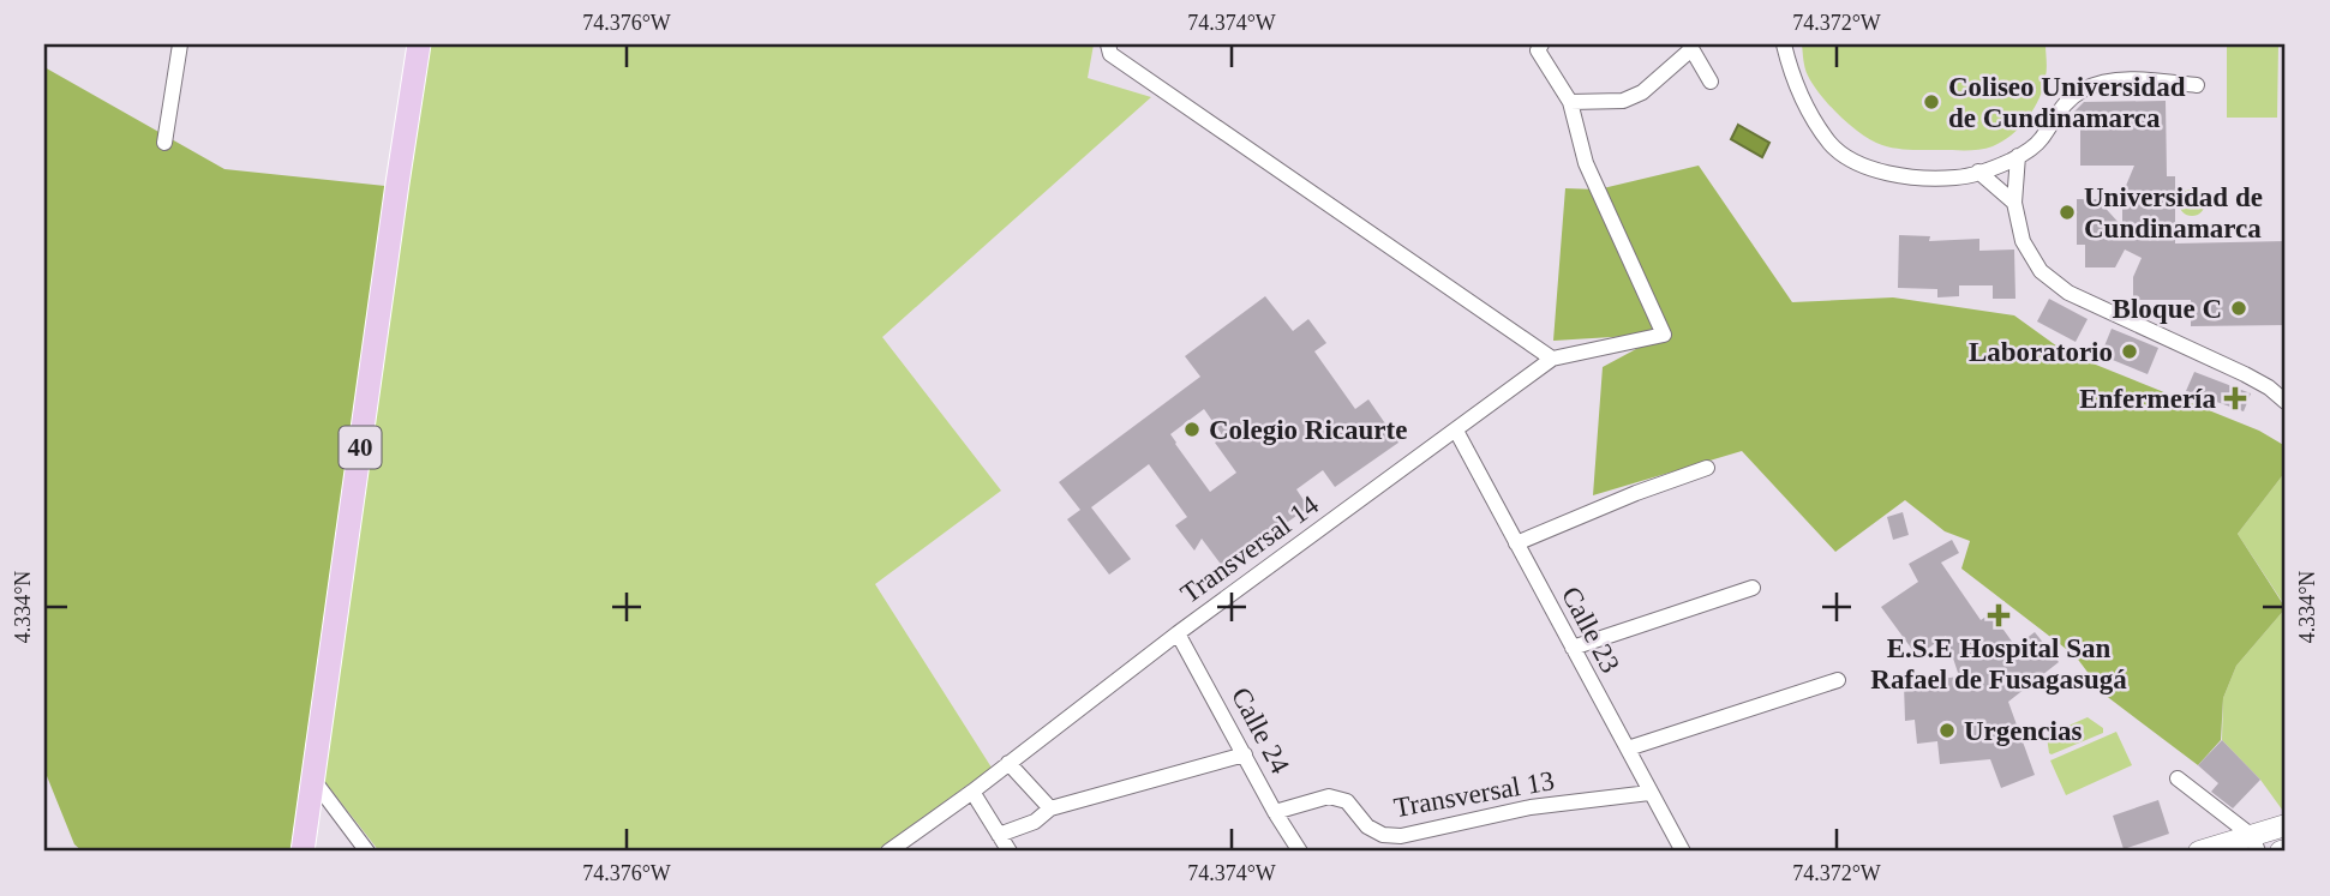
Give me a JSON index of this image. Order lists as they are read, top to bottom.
{
  "streets": {
    "main road": ["40"],
    "street": [
      "Transversal 14",
      "Calle 23",
      "Calle 24",
      "Transversal 13"
    ]
  },
  "crossings": [
    ["Transversal 14", "Calle 23"],
    ["Transversal 14", "Calle 24"],
    ["Calle 23", "Transversal 13"],
    ["Calle 24", "Transversal 13"]
  ],
  "places": {
    "other": [
      "Coliseo Universidad de Cundinamarca",
      "Universidad de Cundinamarca",
      "Bloque C",
      "Laboratorio",
      "Colegio Ricaurte",
      "Urgencias"
    ],
    "health": ["Enfermería", "E.S.E Hospital San Rafael de Fusagasugá"]
  },
  "coordinates": [
    "74.376°W",
    "74.374°W",
    "74.372°W",
    "4.334°N"
  ]
}
